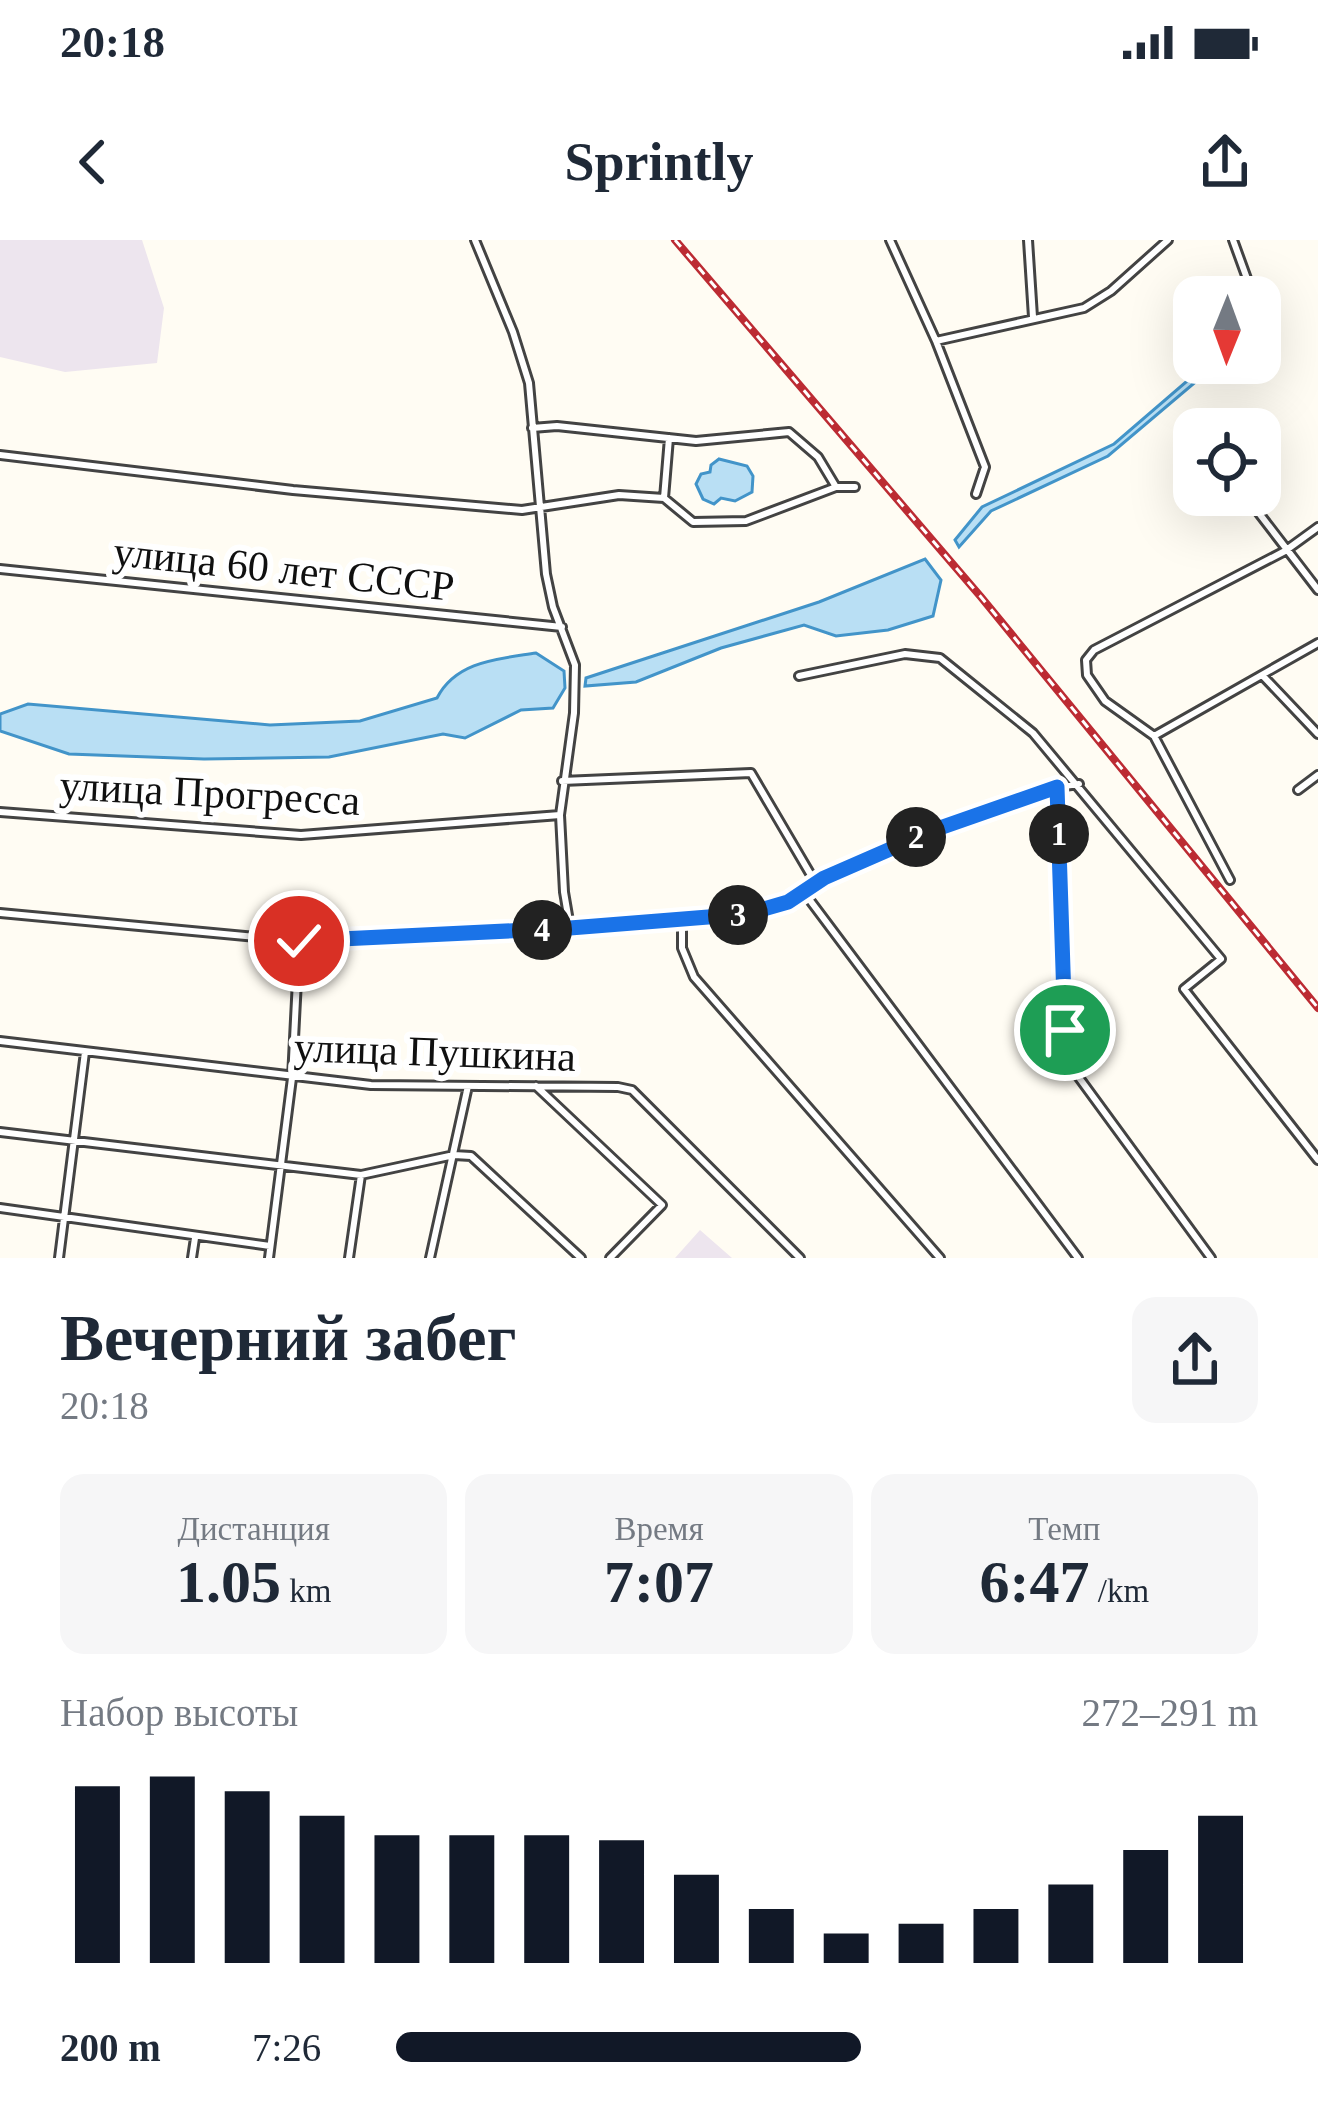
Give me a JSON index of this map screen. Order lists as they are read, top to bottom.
{
  "streets": {
    "street": ["улица 60 лет СССР", "улица Прогресса", "улица Пушкина"]
  },
  "north": "bottom",
  "page": {
    "status": "20:18",
    "header": "Sprintly",
    "pins": [
      "1",
      "2",
      "3",
      "4"
    ],
    "heading": ["Вечерний забег", "20:18"],
    "stats": [
      ["Дистанция", "1.05 km"],
      ["Время", "7:07"],
      ["Темп", "6:47 /km"]
    ],
    "chart": ["Набор высоты", "272–291 m"],
    "list": [
      {
        "name": "200 m",
        "note": "7:26"
      }
    ]
  }
}
